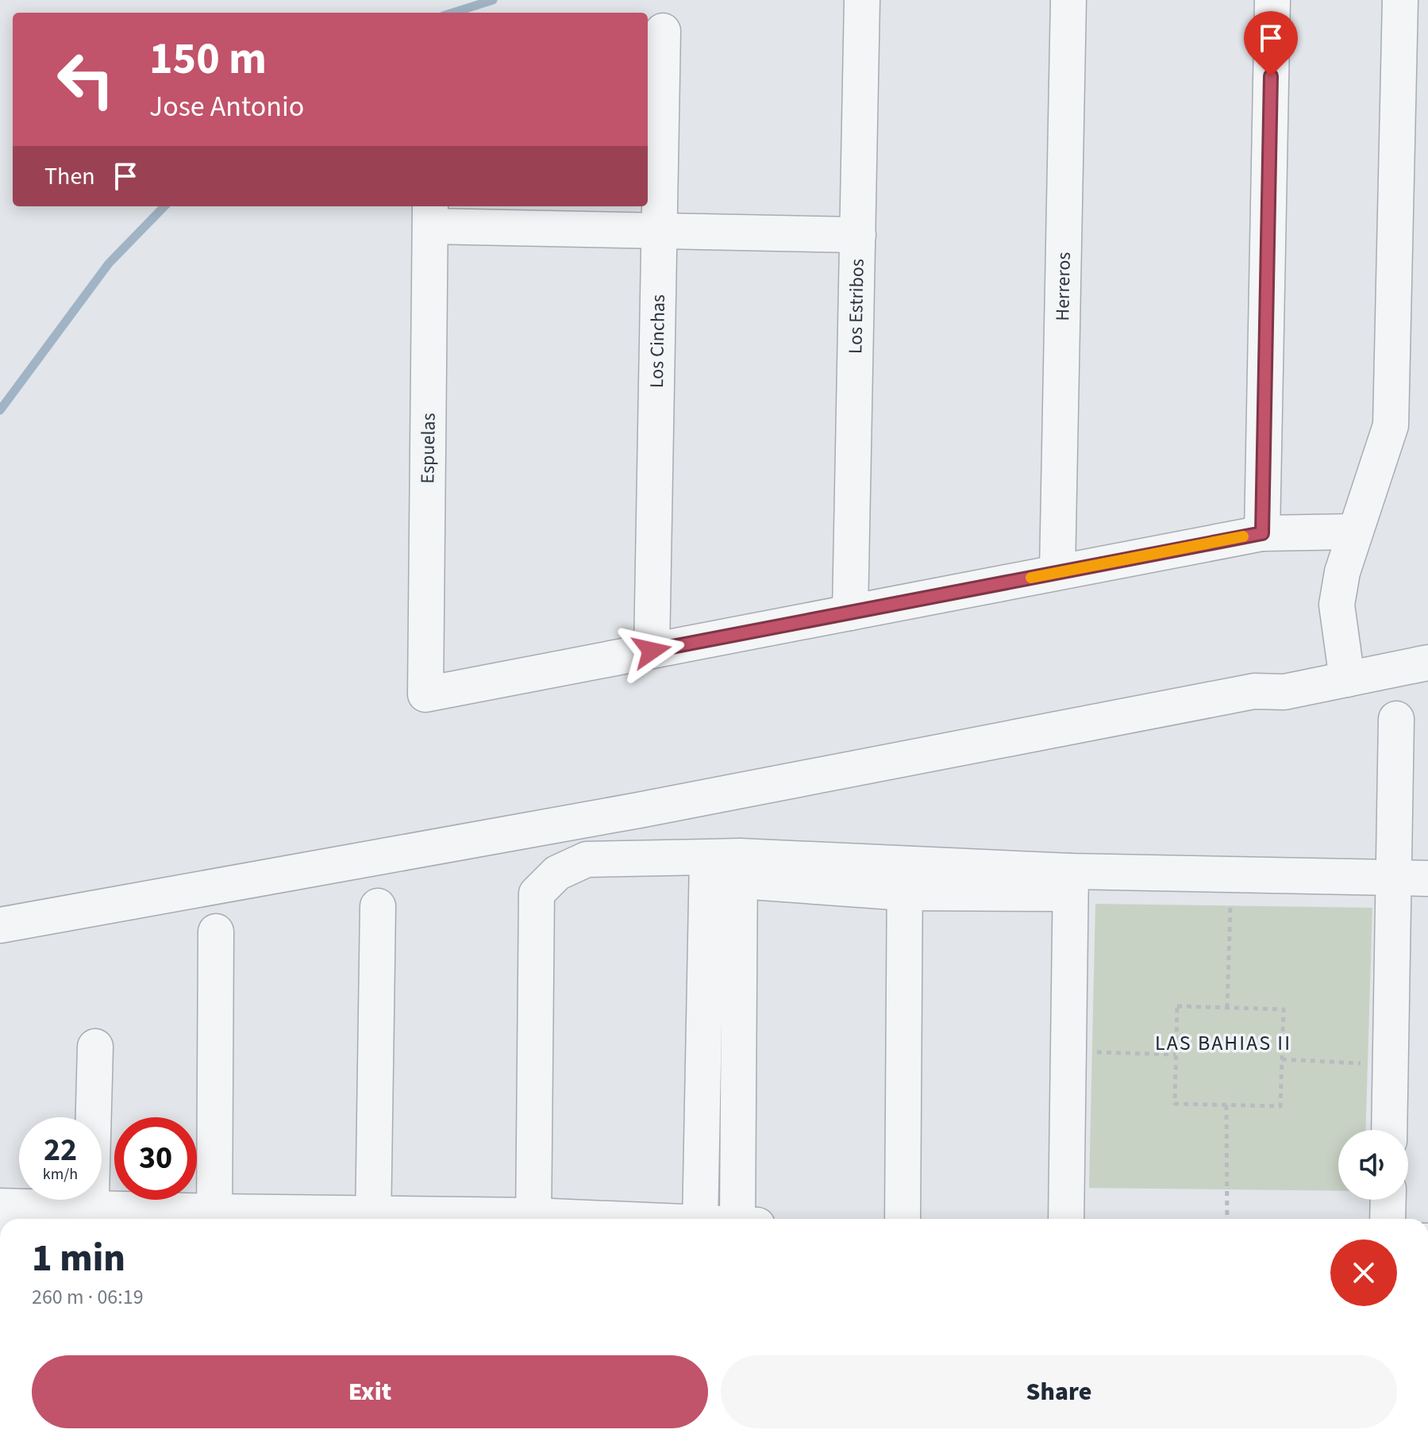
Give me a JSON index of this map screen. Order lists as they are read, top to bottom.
{
  "streets": {
    "street": [
      "Herreros",
      "Los Estribos",
      "Los Cinchas",
      "Espuelas"
    ]
  },
  "crossings": [
    ["Los Cinchas", "Espuelas"]
  ],
  "districts": ["LAS BAHIAS II"],
  "page": {
    "turn": ["150 m", "Jose Antonio"],
    "then": "Then",
    "speed": "22 km/h",
    "limit": "30",
    "heading": ["1 min", "260 m · 06:19"],
    "buttons": ["Exit", "Share"]
  }
}
